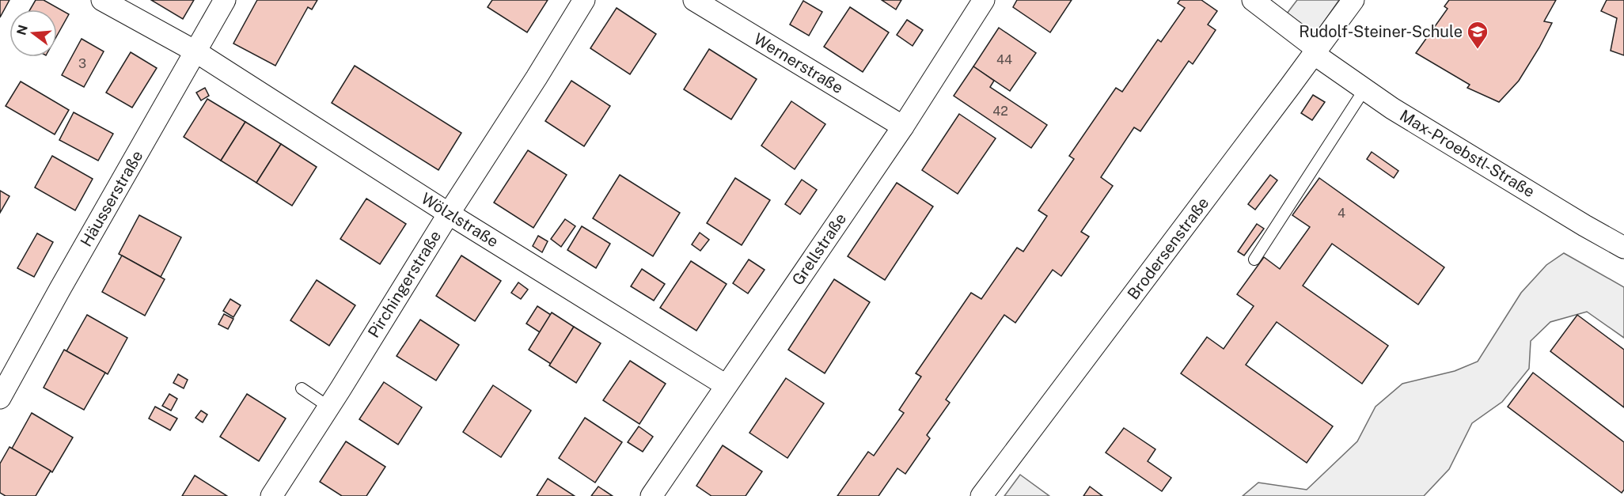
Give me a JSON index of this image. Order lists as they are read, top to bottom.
{
  "streets": {
    "street": [
      "Wernerstraße",
      "Max-Proebstl-Straße",
      "Häusserstraße",
      "Wölzlstraße",
      "Brodersenstraße",
      "Grellstraße",
      "Pirchingerstraße"
    ]
  },
  "crossings": [
    ["Wernerstraße", "Grellstraße"],
    ["Max-Proebstl-Straße", "Brodersenstraße"],
    ["Häusserstraße", "Wölzlstraße"],
    ["Wölzlstraße", "Grellstraße"],
    ["Wölzlstraße", "Pirchingerstraße"]
  ],
  "places": {
    "school or university": ["Rudolf-Steiner-Schule"]
  },
  "house_numbers": [
    "44",
    "3",
    "42",
    "4"
  ],
  "north": "left"
}
